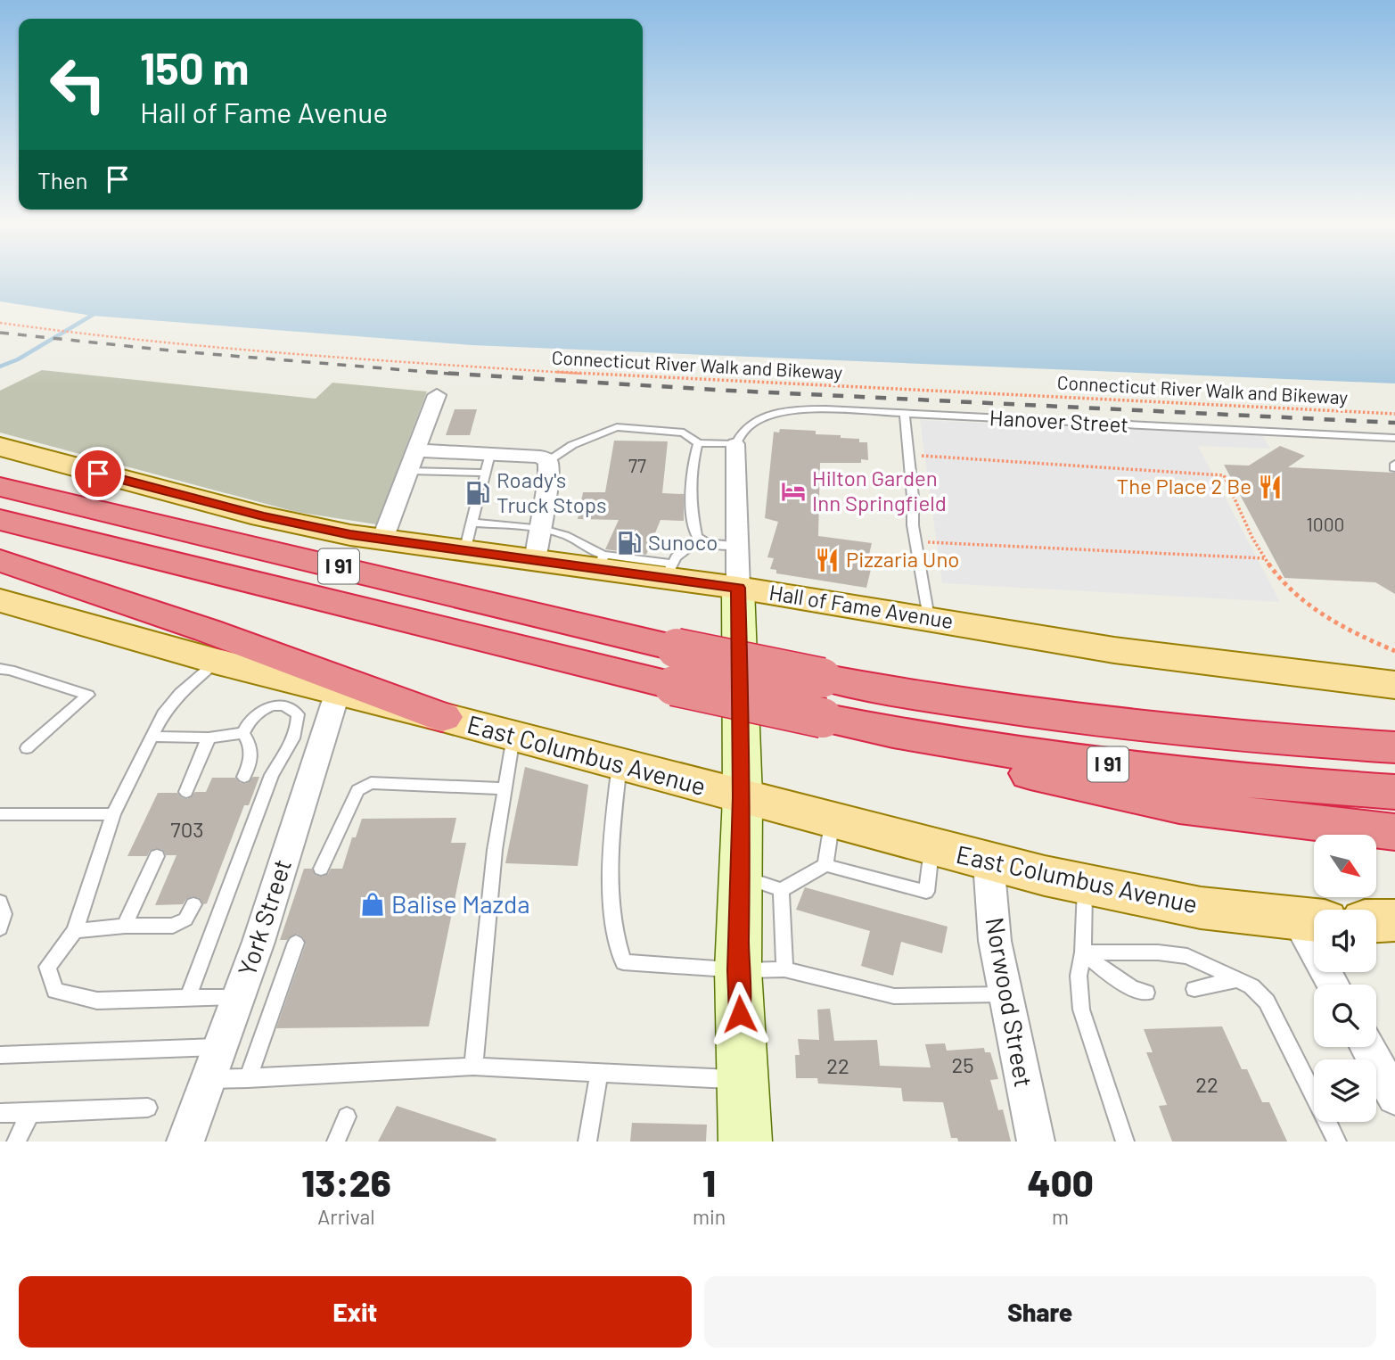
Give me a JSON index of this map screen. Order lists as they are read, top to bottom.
{
  "streets": {
    "highway": ["I 91"],
    "main road": ["Hall of Fame Avenue", "East Columbus Avenue"],
    "street": ["York Street", "Norwood Street"],
    "lane": ["Hanover Street"],
    "path": ["Connecticut River Walk and Bikeway"]
  },
  "crossings": [
    ["East Columbus Avenue", "York Street"],
    ["East Columbus Avenue", "Norwood Street"]
  ],
  "places": {
    "restaurant": ["The Place 2 Be", "Pizzaria Uno"],
    "hotel": ["Hilton Garden Inn Springfield"],
    "fuel station": ["Roady's Truck Stops", "Sunoco"],
    "shop": ["Balise Mazda"]
  },
  "house_numbers": [
    "77",
    "1000",
    "703",
    "25",
    "22",
    "22"
  ],
  "north": "bottom right",
  "page": {
    "turn": ["150 m", "Hall of Fame Avenue"],
    "then": "Then",
    "eta": [
      "13:26",
      "Arrival",
      "1",
      "min",
      "400",
      "m"
    ],
    "buttons": ["Exit", "Share"]
  }
}
